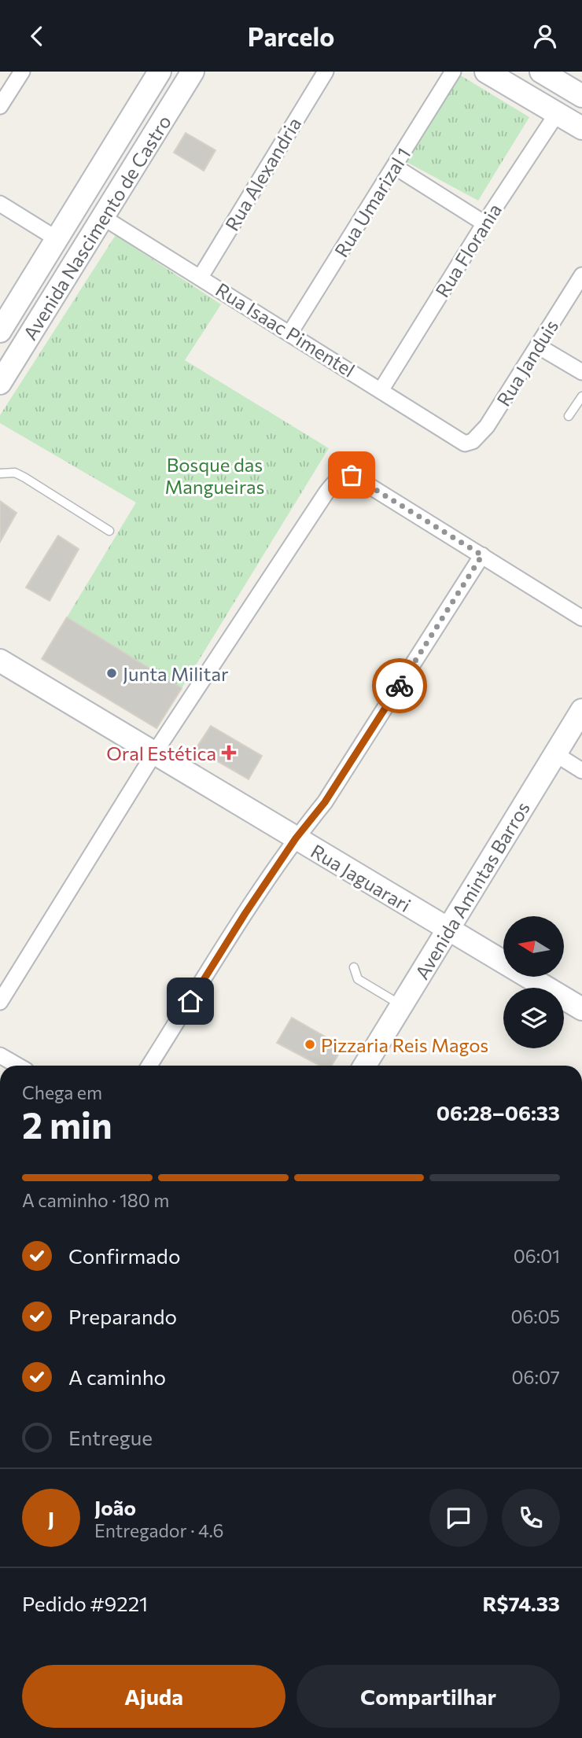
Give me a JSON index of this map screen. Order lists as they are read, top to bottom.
{
  "streets": {
    "main road": ["Avenida Nascimento de Castro", "Rua Jaguarari", "Avenida Amintas Barros"],
    "street": [
      "Rua Alexandria",
      "Rua Umarizal 1",
      "Rua Florania",
      "Rua Isaac Pimentel",
      "Rua Janduis"
    ]
  },
  "crossings": [
    ["Rua Alexandria", "Rua Isaac Pimentel"],
    ["Rua Umarizal 1", "Rua Isaac Pimentel"],
    ["Avenida Nascimento de Castro", "Rua Isaac Pimentel"],
    ["Rua Florania", "Rua Isaac Pimentel"],
    ["Rua Isaac Pimentel", "Rua Janduis"],
    ["Rua Jaguarari", "Avenida Amintas Barros"]
  ],
  "parks": ["Bosque das Mangueiras"],
  "places": {
    "other": ["Junta Militar", "Pizzaria Reis Magos"],
    "health": ["Oral Estética"]
  },
  "north": "left",
  "page": {
    "header": "Parcelo",
    "heading": ["2 min", "Chega em", "06:28–06:33"],
    "panel": [
      "João",
      "Entregador · 4.6",
      "Pedido #9221",
      "R$74.33"
    ],
    "bar": "A caminho · 180 m",
    "list": [
      ["Confirmado", "06:01"],
      ["Preparando", "06:05"],
      ["A caminho", "06:07"],
      "Entregue"
    ],
    "round": "J",
    "buttons": ["Ajuda", "Compartilhar"]
  }
}
